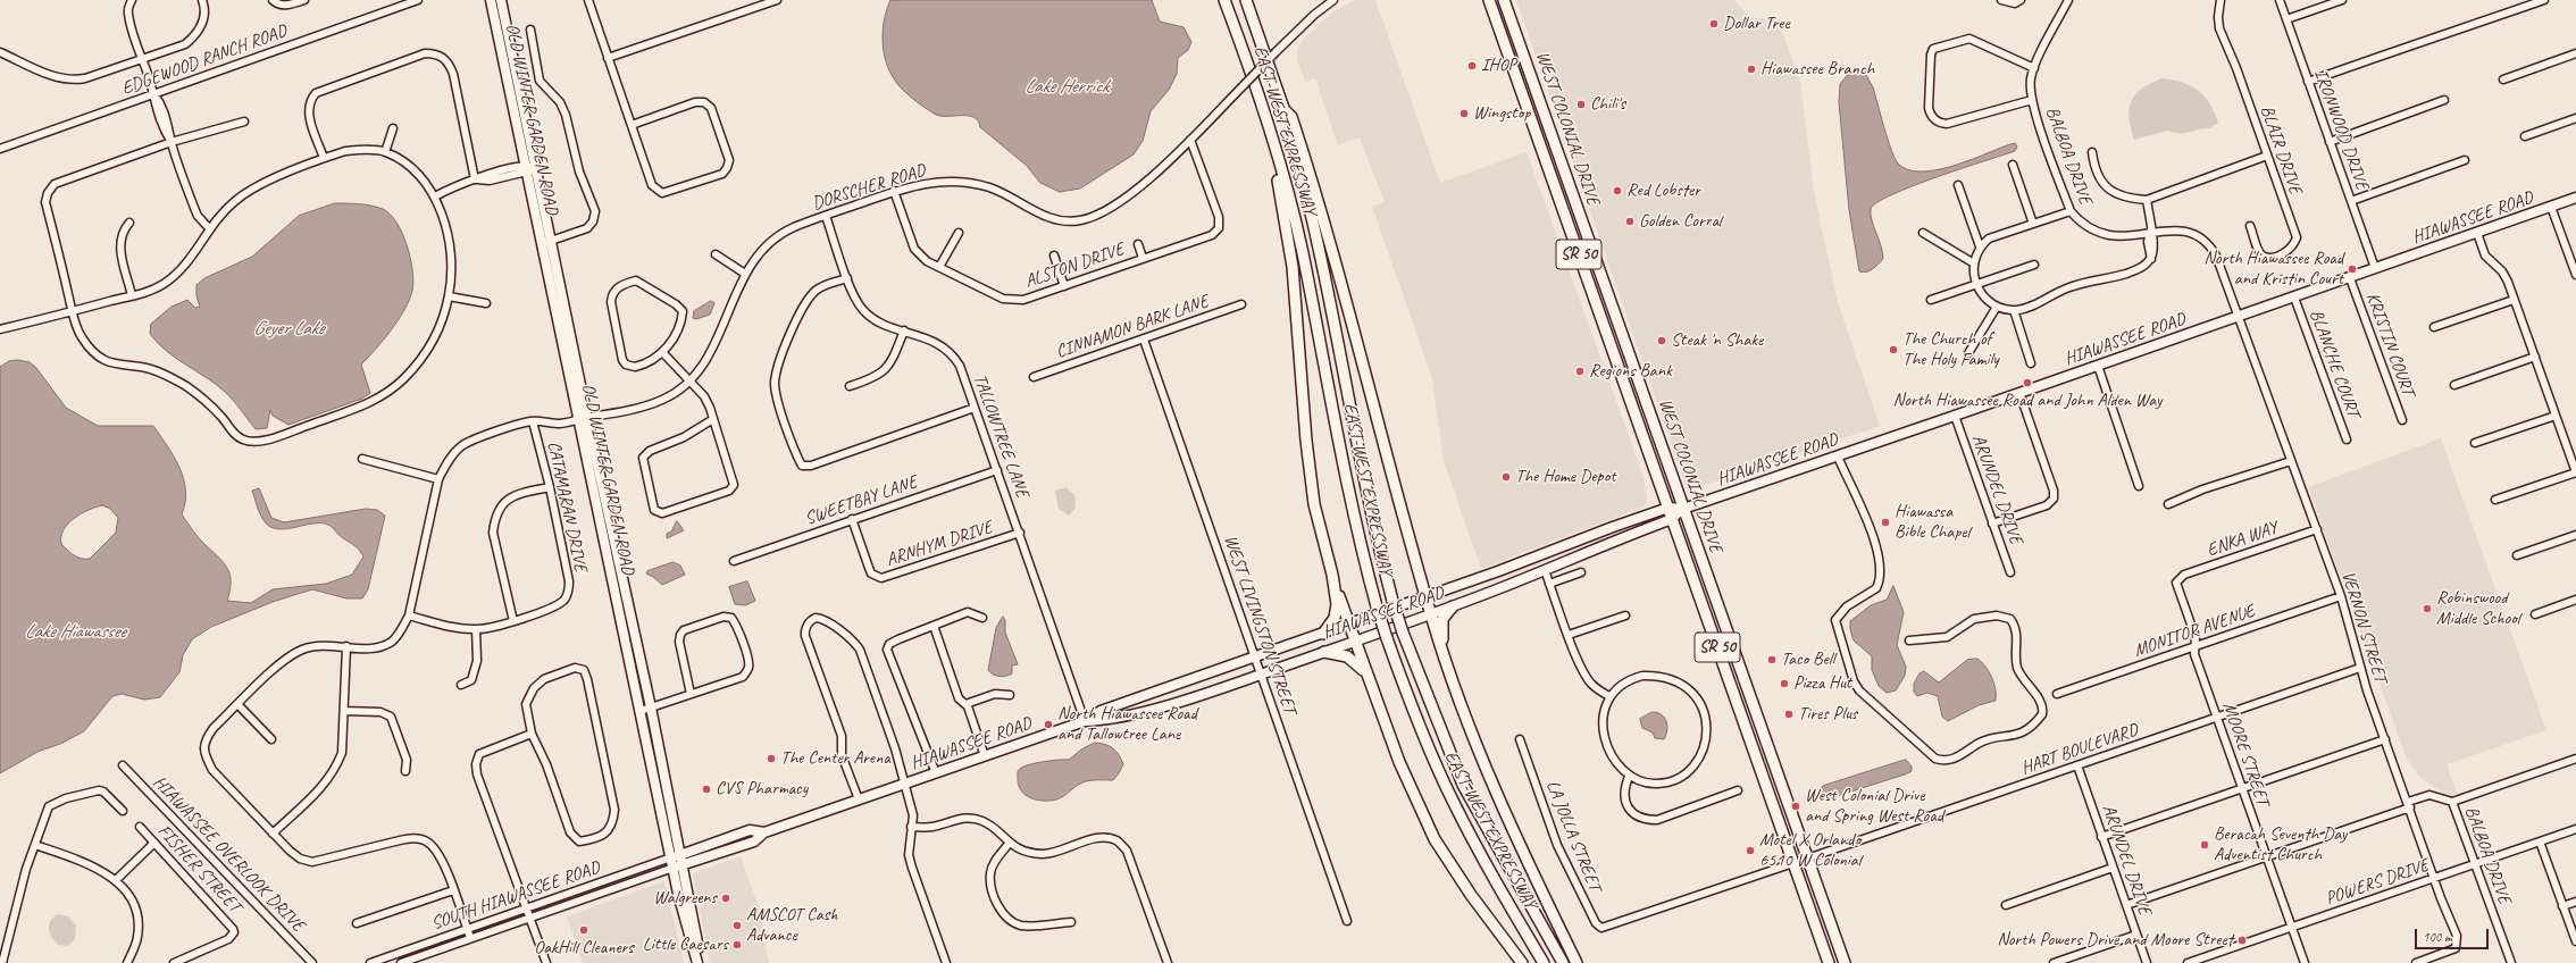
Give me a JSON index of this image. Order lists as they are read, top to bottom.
{
  "streets": {
    "highway": ["WEST COLONIAL DRIVE", "EAST-WEST EXPRESSWAY", "SR 50"],
    "main road": ["OLD WINTER GARDEN ROAD", "HIAWASSEE ROAD"],
    "street": [
      "EDGEWOOD RANCH ROAD",
      "IRONWOOD DRIVE",
      "BLAIR DRIVE",
      "BALBOA DRIVE",
      "DORSCHER ROAD",
      "ALSTON DRIVE",
      "CINNAMON BARK LANE",
      "KRISTIN COURT",
      "BLANCHE COURT",
      "TALLOWTREE LANE",
      "ARUNDEL DRIVE",
      "SWEETBAY LANE",
      "CATAMARAN DRIVE",
      "ENKA WAY",
      "ARNHYM DRIVE",
      "WEST LIVINGSTON STREET",
      "VERNON STREET",
      "MONITOR AVENUE",
      "HART BOULEVARD",
      "MOORE STREET",
      "LA JOLLA STREET",
      "HIAWASSEE OVERLOOK DRIVE",
      "FISHER STREET",
      "POWERS DRIVE",
      "SOUTH HIAWASSEE ROAD"
    ]
  },
  "crossings": [
    ["OLD WINTER GARDEN ROAD", "DORSCHER ROAD"],
    ["OLD WINTER GARDEN ROAD", "HIAWASSEE ROAD"],
    ["OLD WINTER GARDEN ROAD", "SOUTH HIAWASSEE ROAD"],
    ["WEST COLONIAL DRIVE", "HIAWASSEE ROAD"],
    ["WEST COLONIAL DRIVE", "HART BOULEVARD"],
    ["WEST COLONIAL DRIVE", "LA JOLLA STREET"],
    ["IRONWOOD DRIVE", "HIAWASSEE ROAD"],
    ["BALBOA DRIVE", "HIAWASSEE ROAD"],
    ["BALBOA DRIVE", "ARUNDEL DRIVE"],
    ["BALBOA DRIVE", "VERNON STREET"],
    ["BALBOA DRIVE", "MOORE STREET"],
    ["BALBOA DRIVE", "POWERS DRIVE"],
    ["DORSCHER ROAD", "ALSTON DRIVE"],
    ["DORSCHER ROAD", "TALLOWTREE LANE"],
    ["DORSCHER ROAD", "CATAMARAN DRIVE"],
    ["HIAWASSEE ROAD", "KRISTIN COURT"],
    ["HIAWASSEE ROAD", "BLANCHE COURT"],
    ["HIAWASSEE ROAD", "TALLOWTREE LANE"],
    ["HIAWASSEE ROAD", "ARUNDEL DRIVE"],
    ["HIAWASSEE ROAD", "WEST LIVINGSTON STREET"],
    ["HIAWASSEE ROAD", "VERNON STREET"],
    ["HIAWASSEE ROAD", "SOUTH HIAWASSEE ROAD"],
    ["CINNAMON BARK LANE", "WEST LIVINGSTON STREET"],
    ["TALLOWTREE LANE", "SWEETBAY LANE"],
    ["TALLOWTREE LANE", "ARNHYM DRIVE"],
    ["ARUNDEL DRIVE", "HART BOULEVARD"],
    ["SWEETBAY LANE", "ARNHYM DRIVE"],
    ["ENKA WAY", "VERNON STREET"],
    ["ENKA WAY", "MOORE STREET"],
    ["VERNON STREET", "MONITOR AVENUE"],
    ["VERNON STREET", "HART BOULEVARD"],
    ["VERNON STREET", "POWERS DRIVE"],
    ["MONITOR AVENUE", "MOORE STREET"],
    ["HART BOULEVARD", "MOORE STREET"],
    ["MOORE STREET", "POWERS DRIVE"]
  ],
  "water": ["Lake Herrick", "Geyer Lake", "Lake Hiawassee"],
  "places": [
    "Dollar Tree",
    "IHOP",
    "Hiawassee Branch",
    "Chili's",
    "Wingstop",
    "Red Lobster",
    "Golden Corral",
    "North Hiawassee Road and Kristin Court",
    "Steak 'n Shake",
    "The Church of The Holy Family",
    "Regions Bank",
    "North Hiawassee Road and John Alden Way",
    "The Home Depot",
    "Hiawassa Bible Chapel",
    "Robinswood Middle School",
    "Taco Bell",
    "Pizza Hut",
    "Tires Plus",
    "North Hiawassee Road and Tallowtree Lane",
    "The Center Arena",
    "CVS Pharmacy",
    "West Colonial Drive and Spring West Road",
    "Beracah Seventh Day Adventist Church",
    "Motel X Orlando 6510 W Colonial",
    "Walgreens",
    "AMSCOT Cash Advance",
    "OakHill Cleaners",
    "North Powers Drive and Moore Street",
    "Little Caesars"
  ],
  "scale_bar": "100 m"
}
